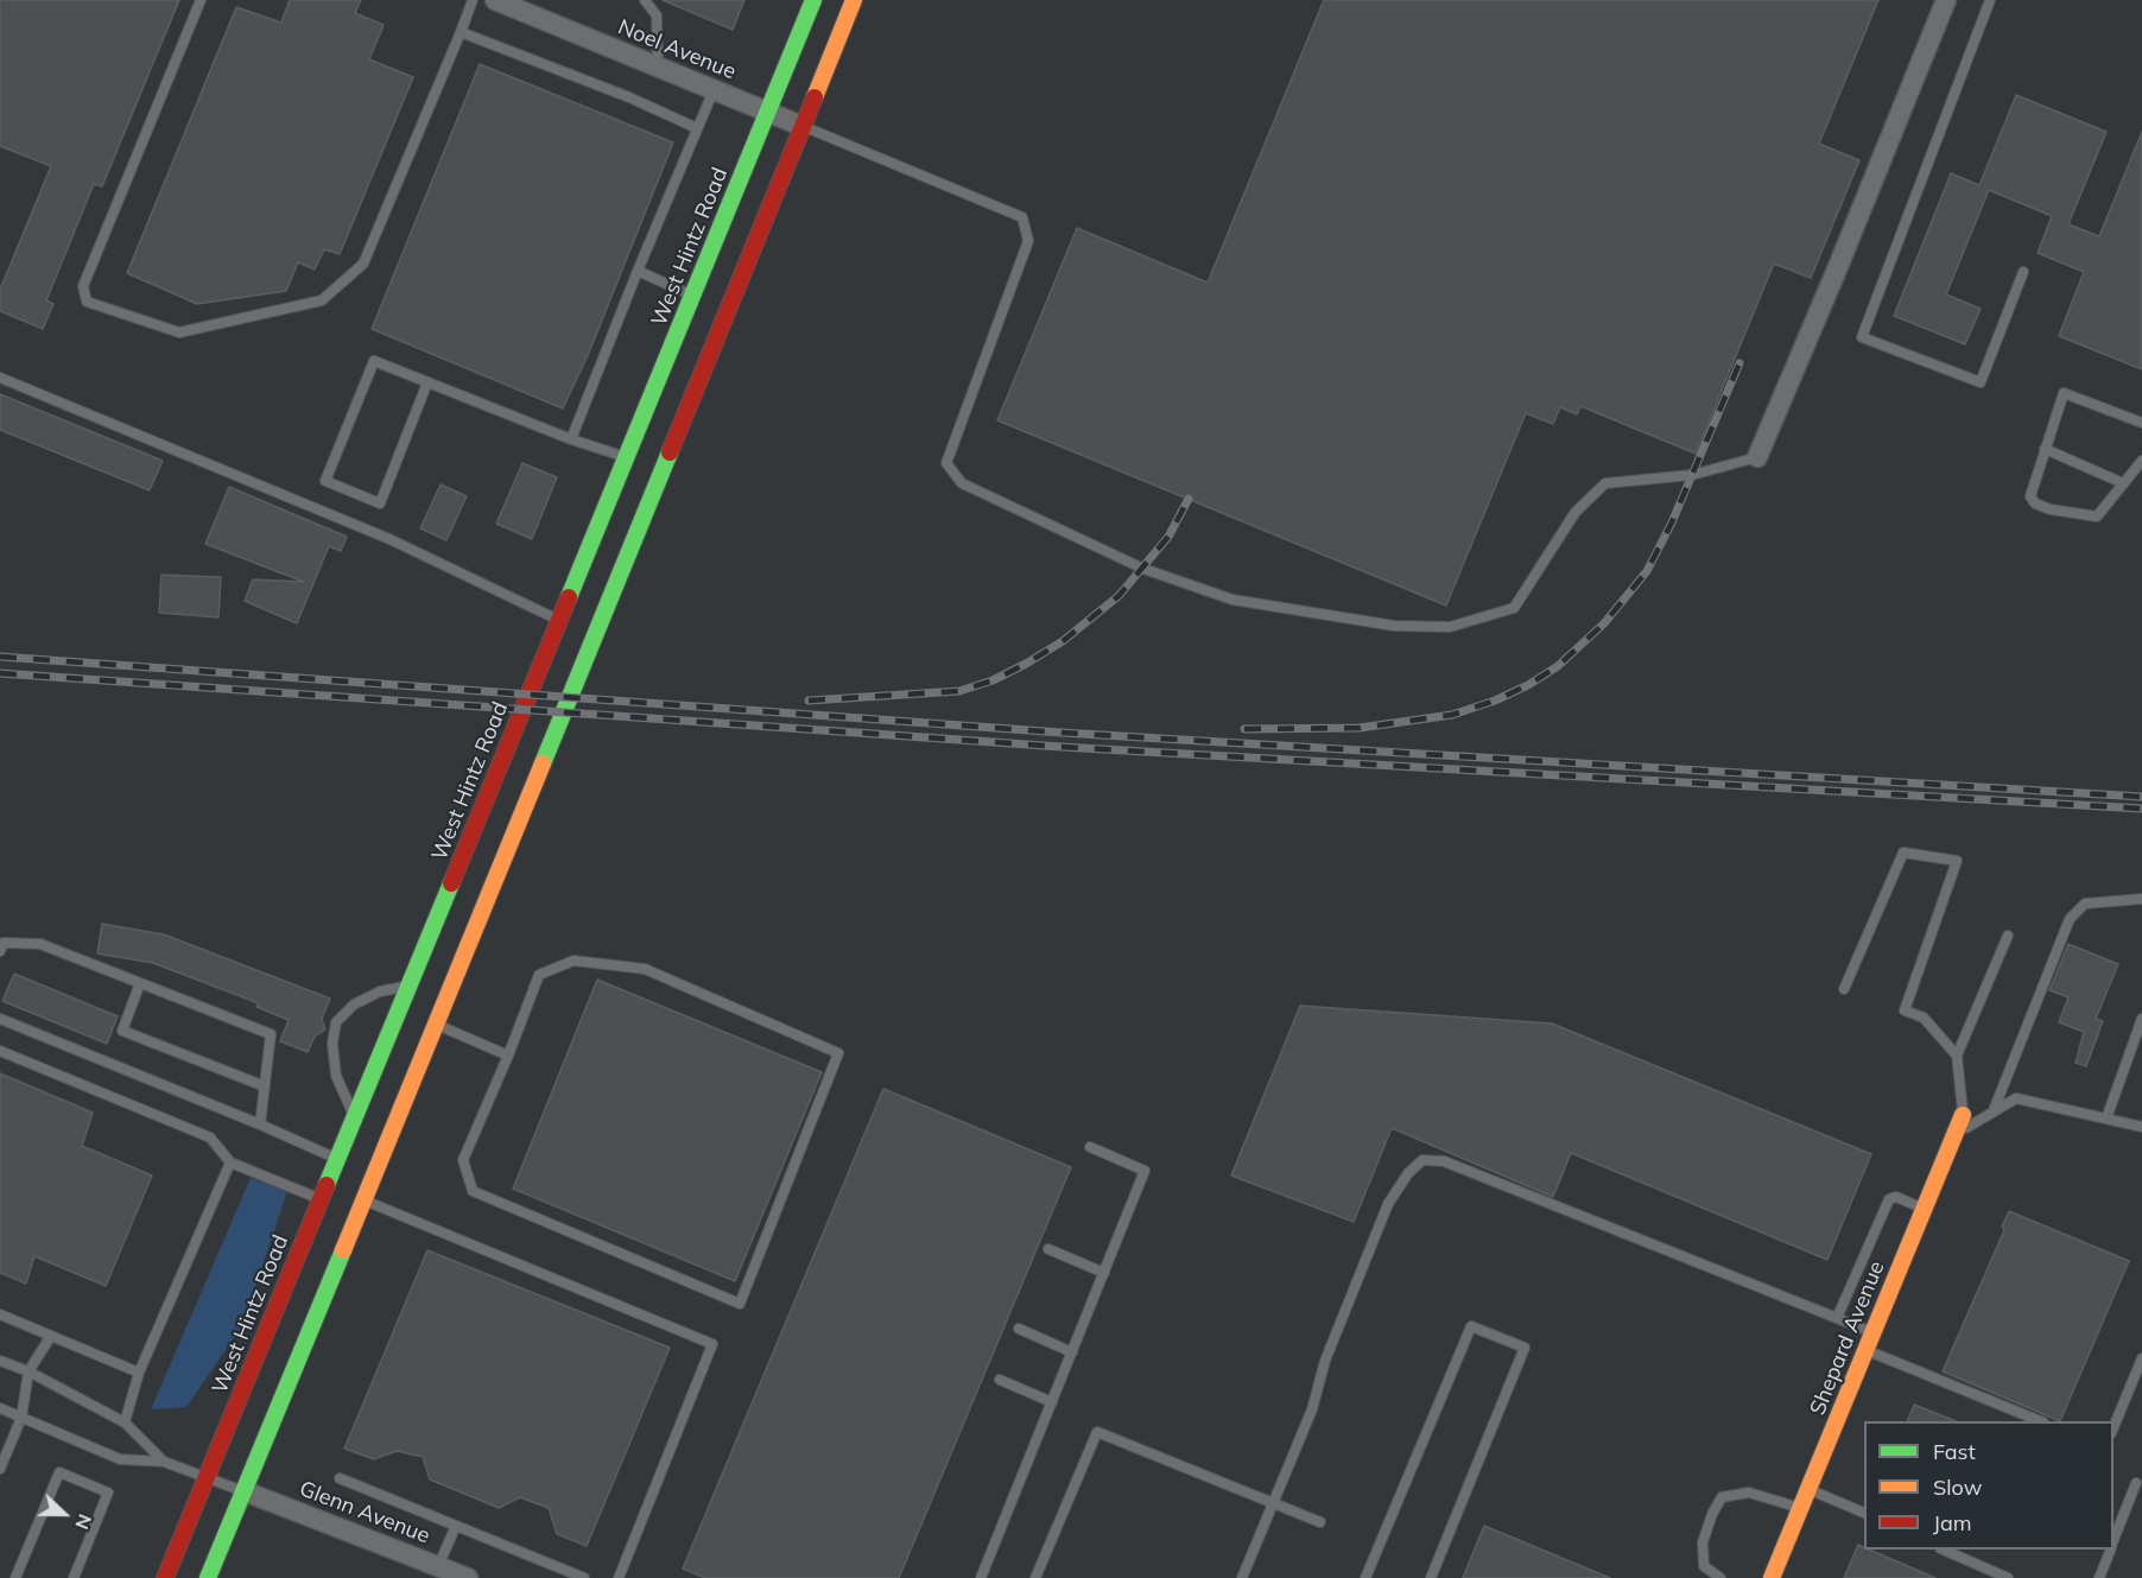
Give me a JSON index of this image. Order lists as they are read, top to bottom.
{
  "streets": {
    "main road": ["West Hintz Road", "Shepard Avenue"],
    "street": ["Noel Avenue", "Glenn Avenue"]
  },
  "crossings": [
    ["Noel Avenue", "West Hintz Road"]
  ],
  "legend": ["Fast", "Slow", "Jam"],
  "north": "right"
}
